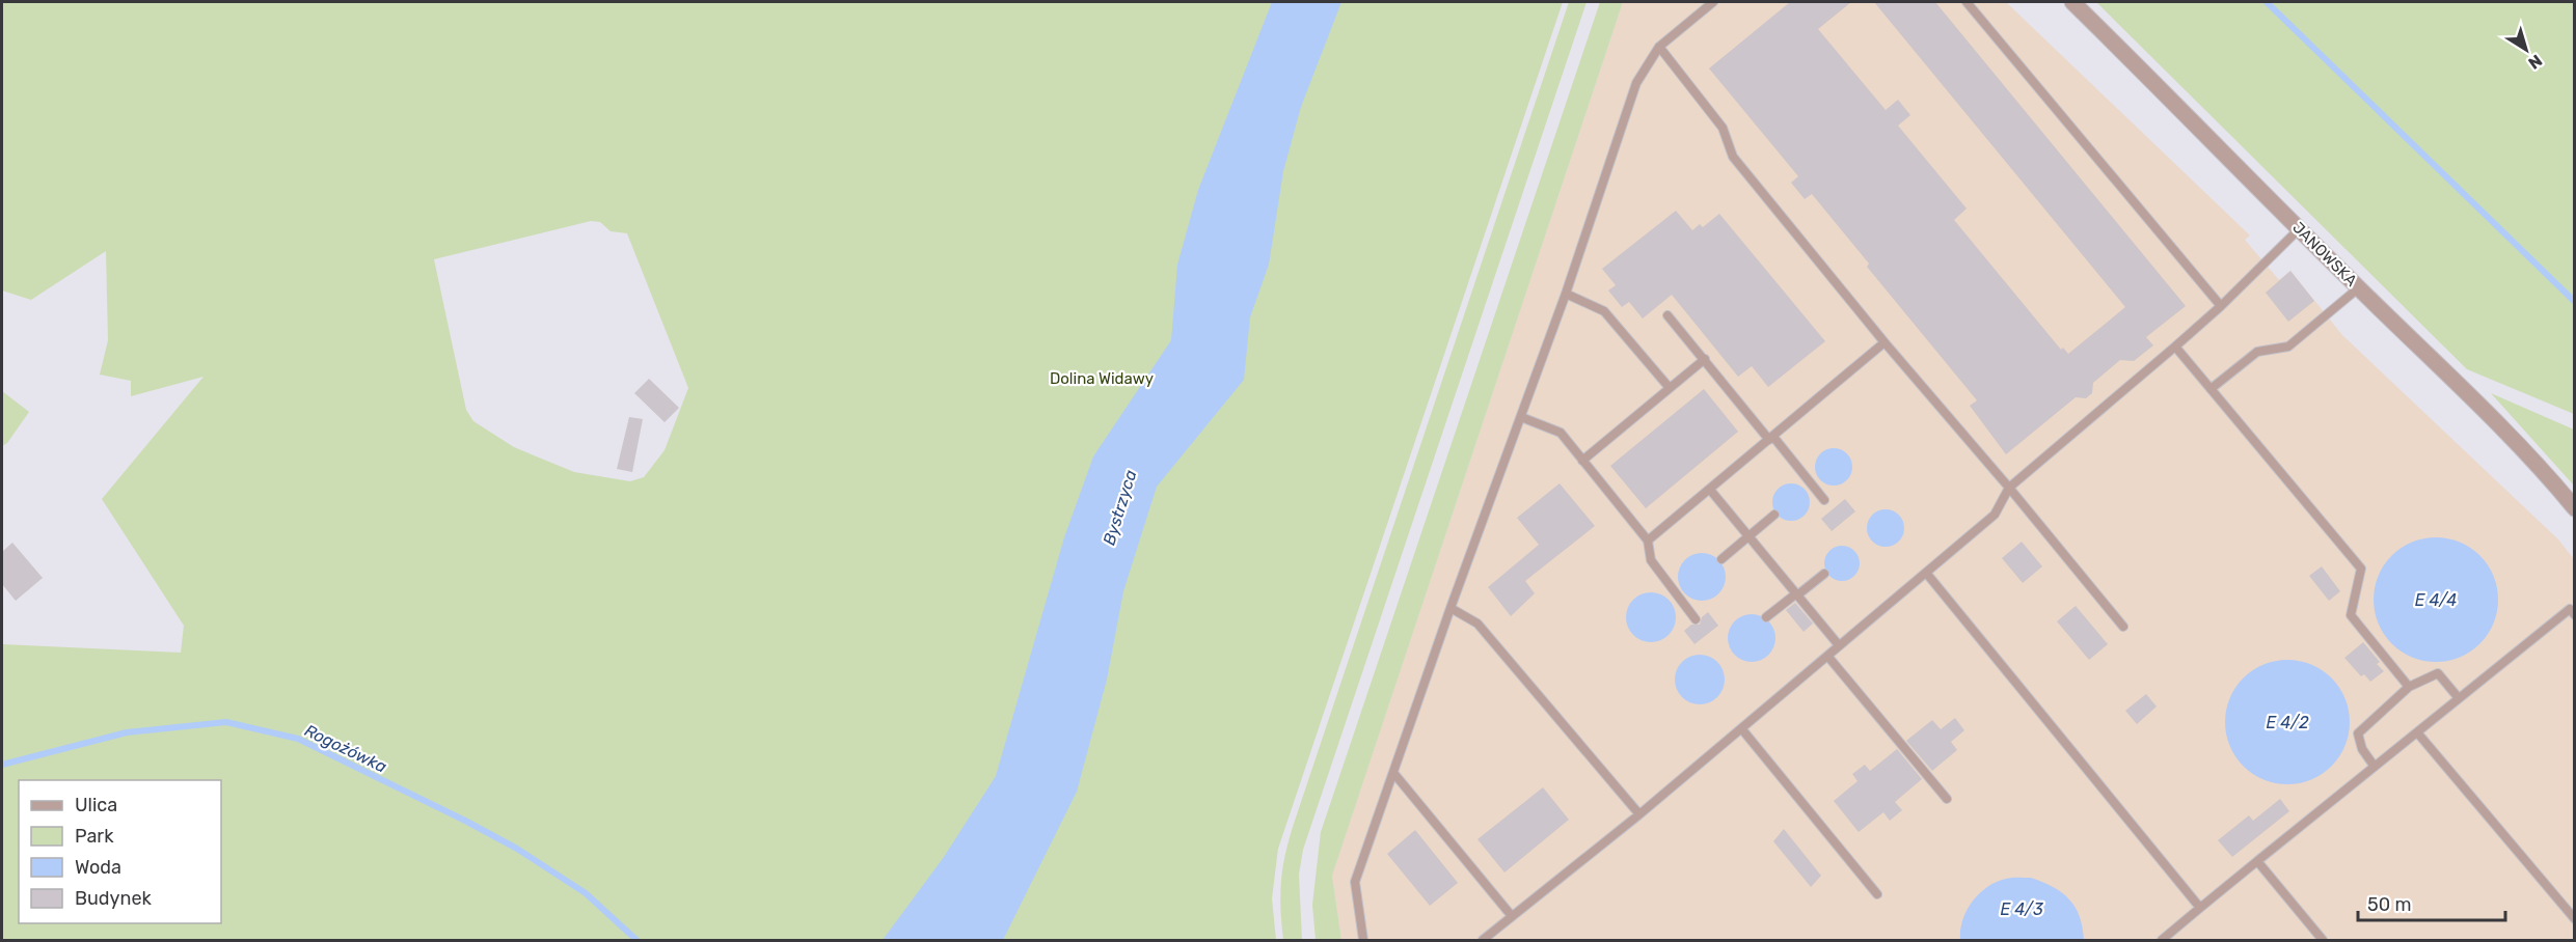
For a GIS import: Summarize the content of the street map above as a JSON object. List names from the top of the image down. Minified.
{"streets":{"street":["JANOWSKA"]},"water":["Bystrzyca","E 4/4","E 4/2","Rogożówka","E 4/3"],"parks":["Dolina Widawy"],"legend":["Ulica","Park","Woda","Budynek"],"scale_bar":"50 m","north":"bottom right"}
